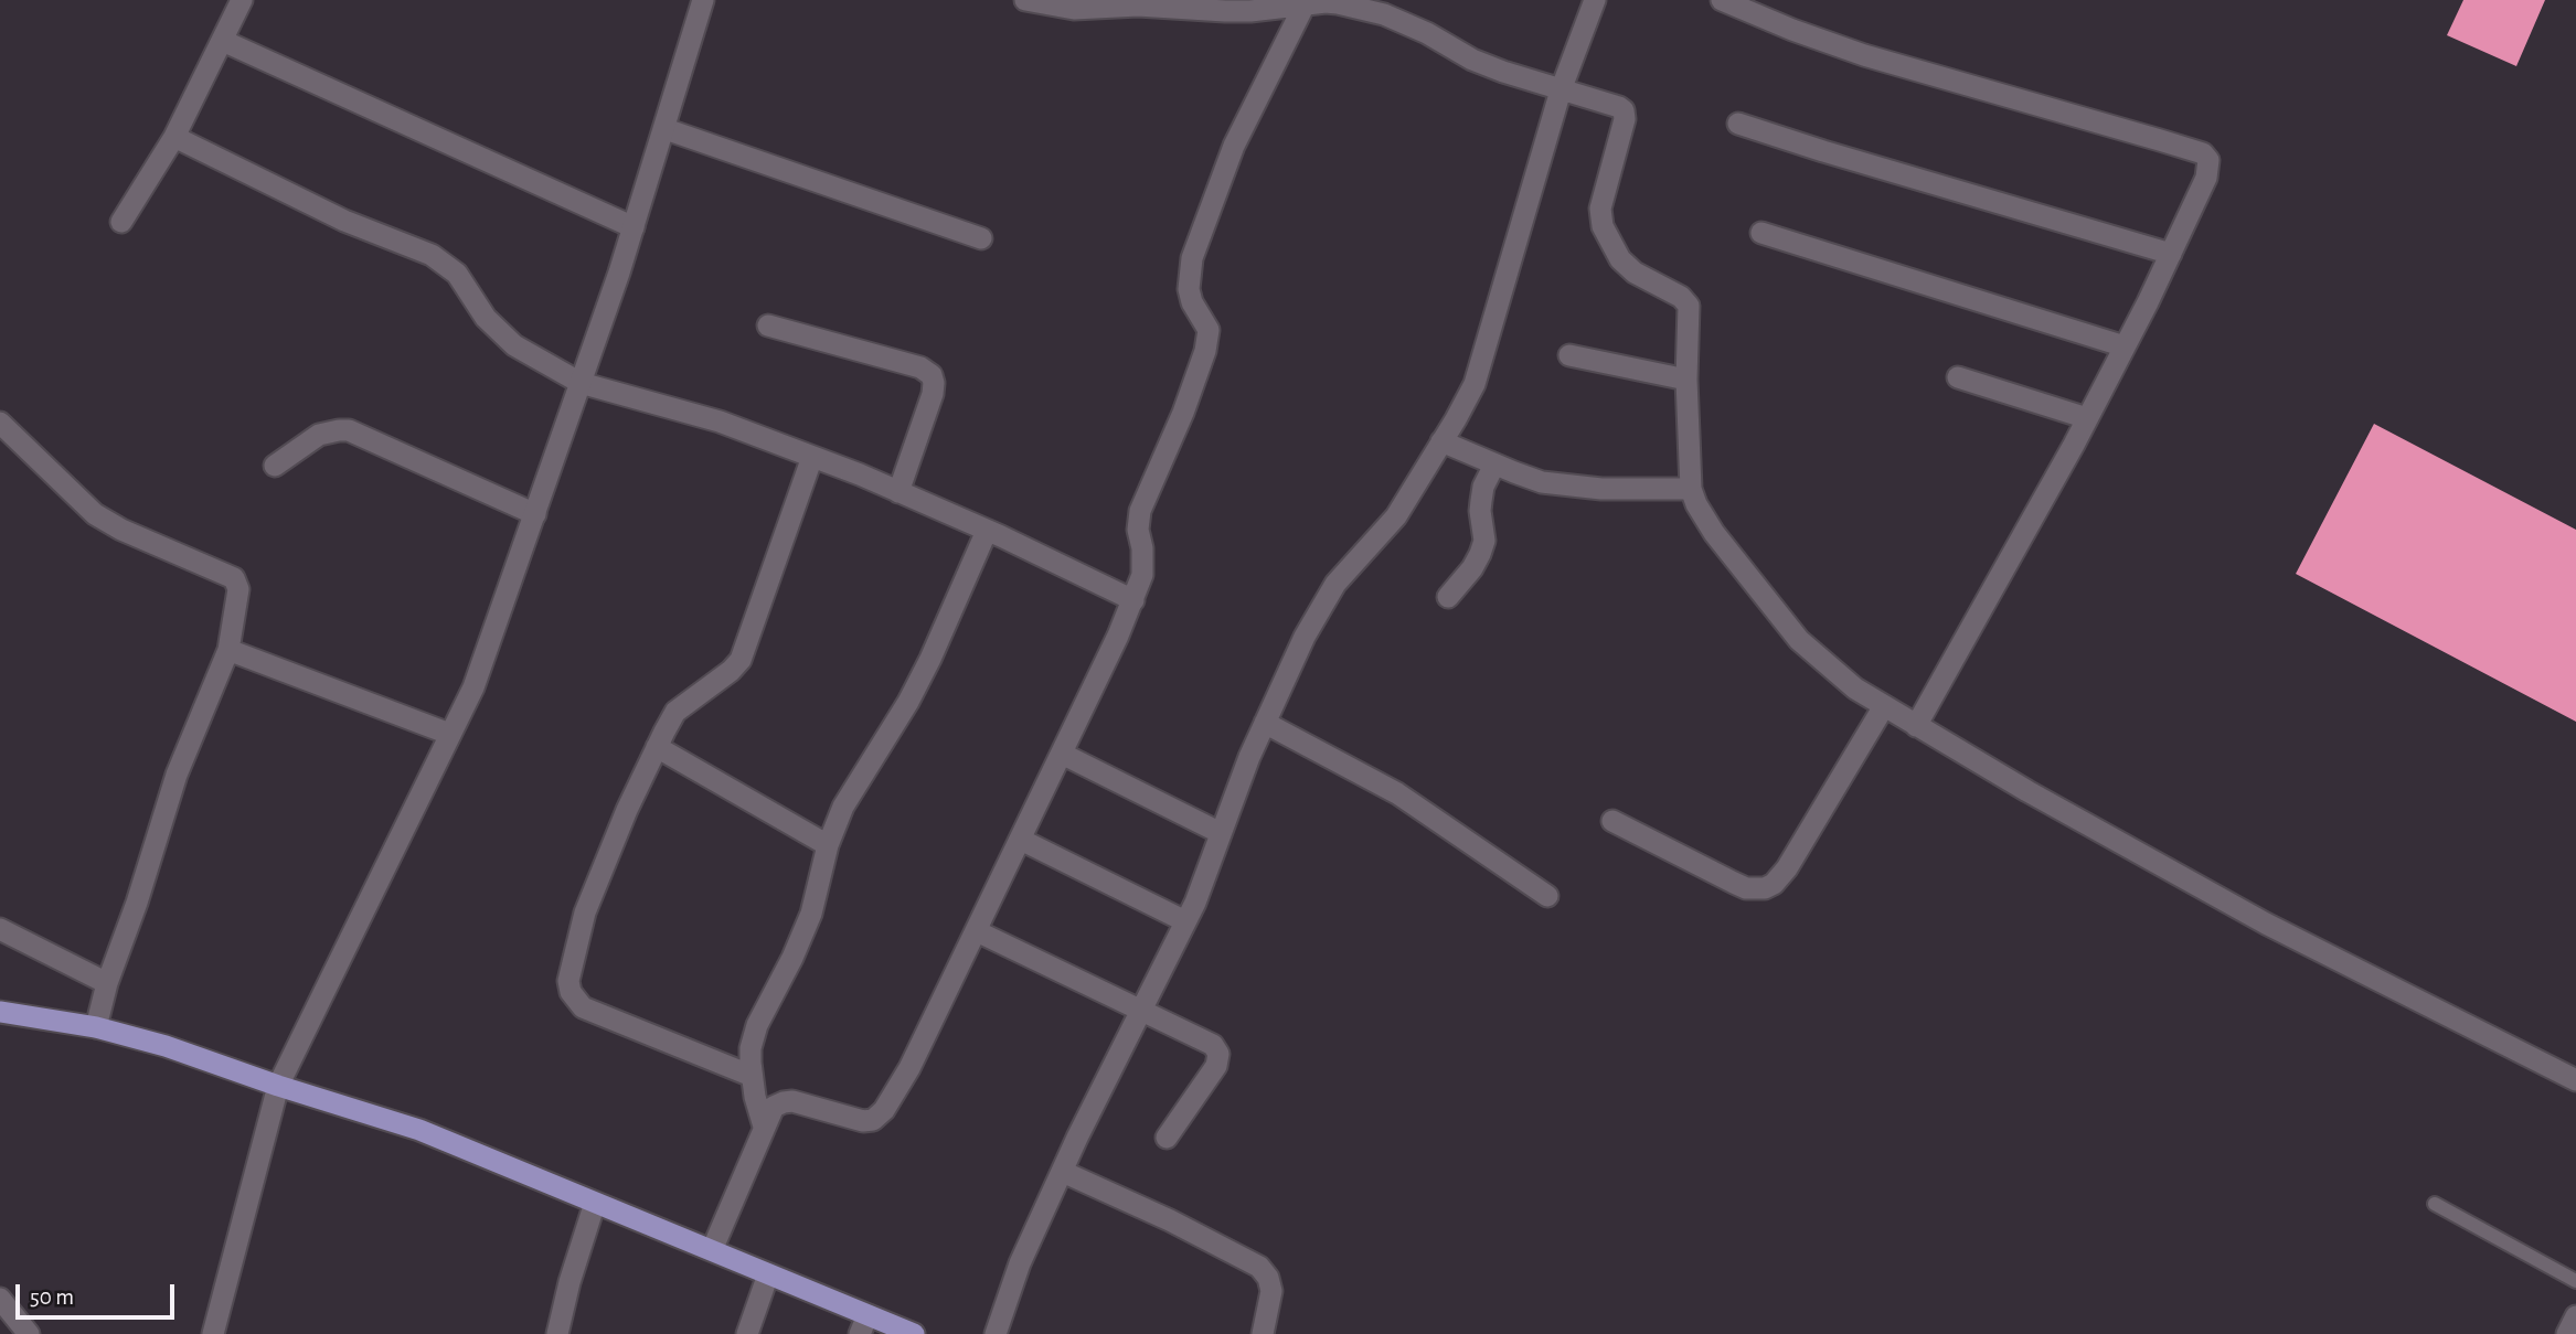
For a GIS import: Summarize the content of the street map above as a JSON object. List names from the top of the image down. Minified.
{"scale_bar":"50 m"}
